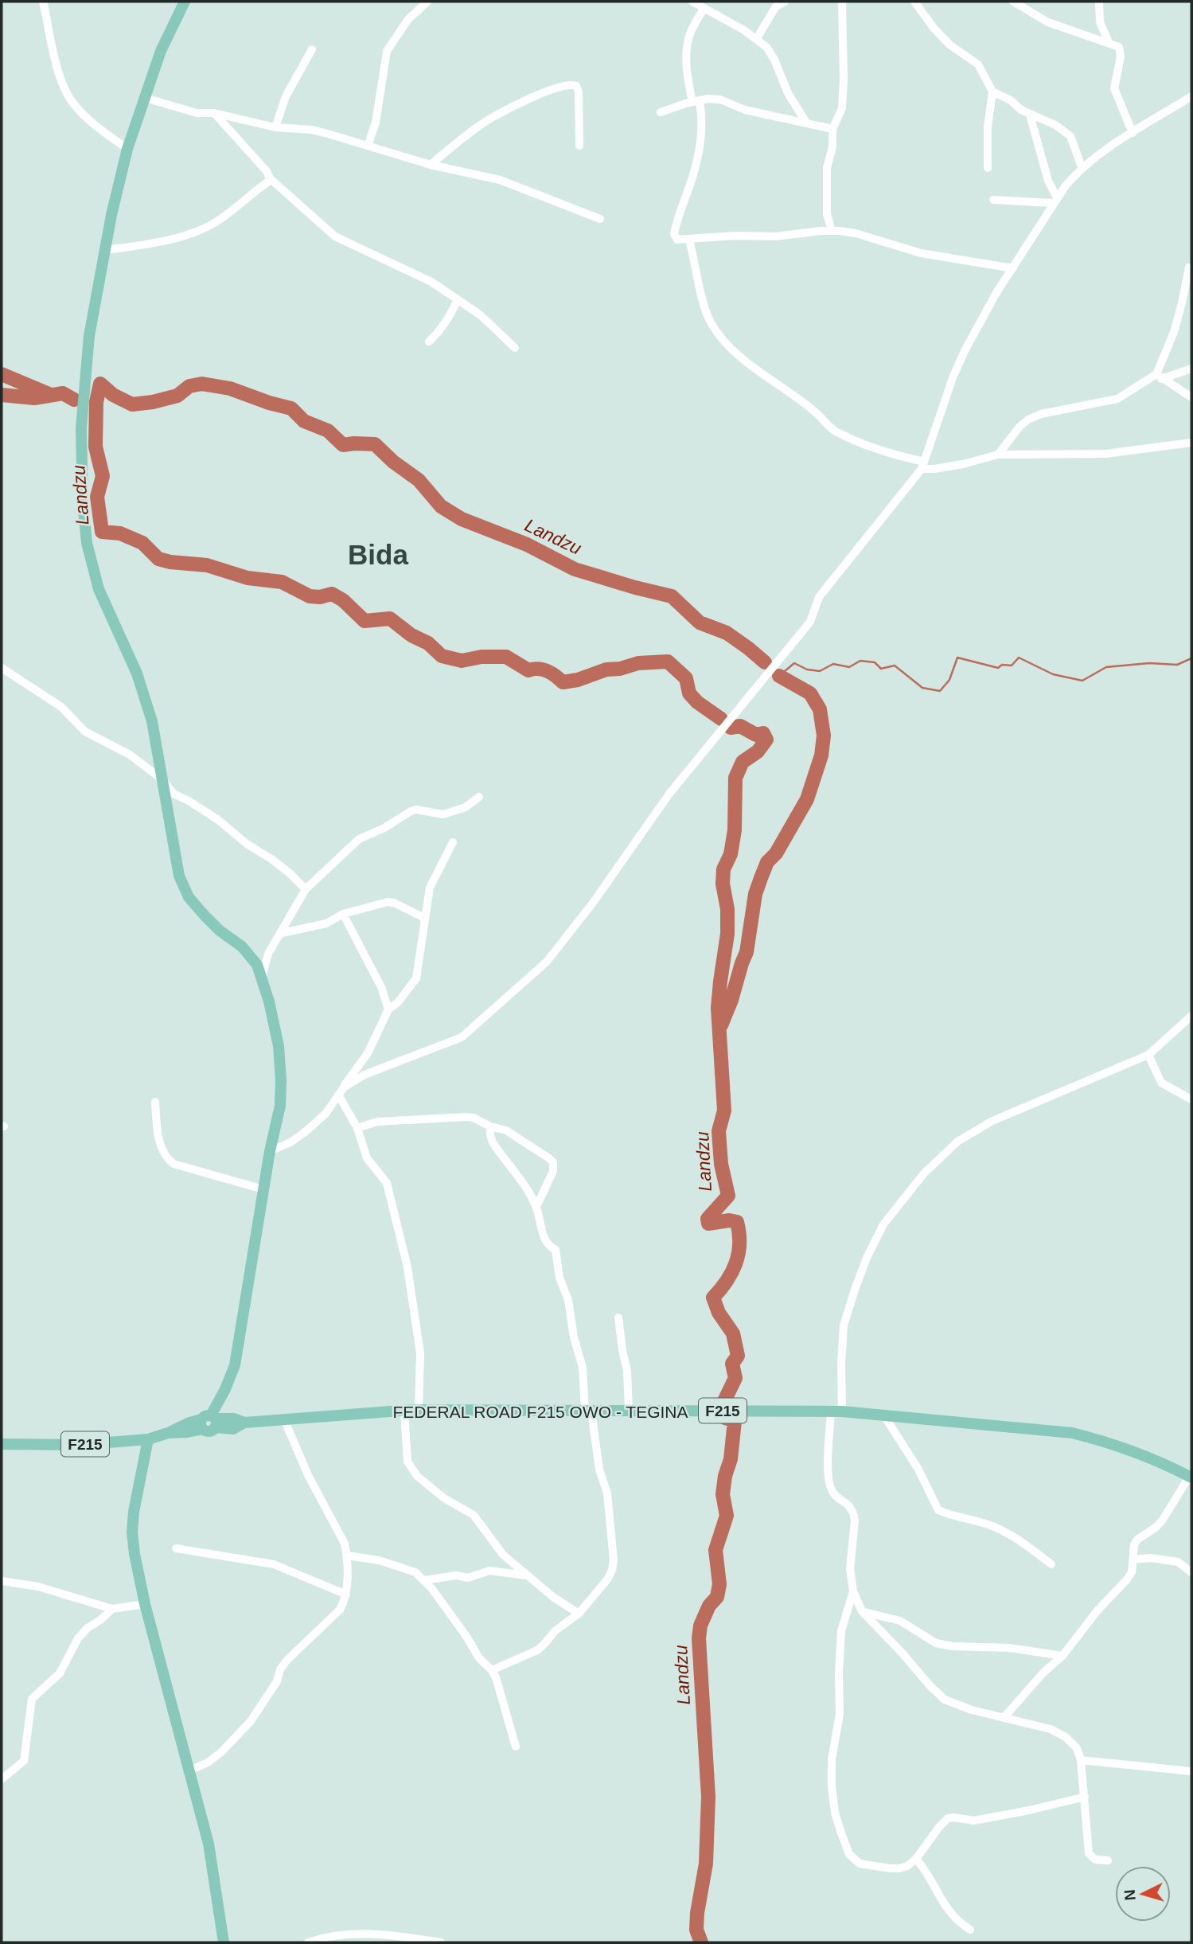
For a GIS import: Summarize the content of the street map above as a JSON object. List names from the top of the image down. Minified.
{"streets":{"main road":["F215","FEDERAL ROAD F215 OWO - TEGINA"]},"crossings":[["F215","FEDERAL ROAD F215 OWO - TEGINA"]],"districts":["Bida"],"water":["Landzu"],"north":"left"}
